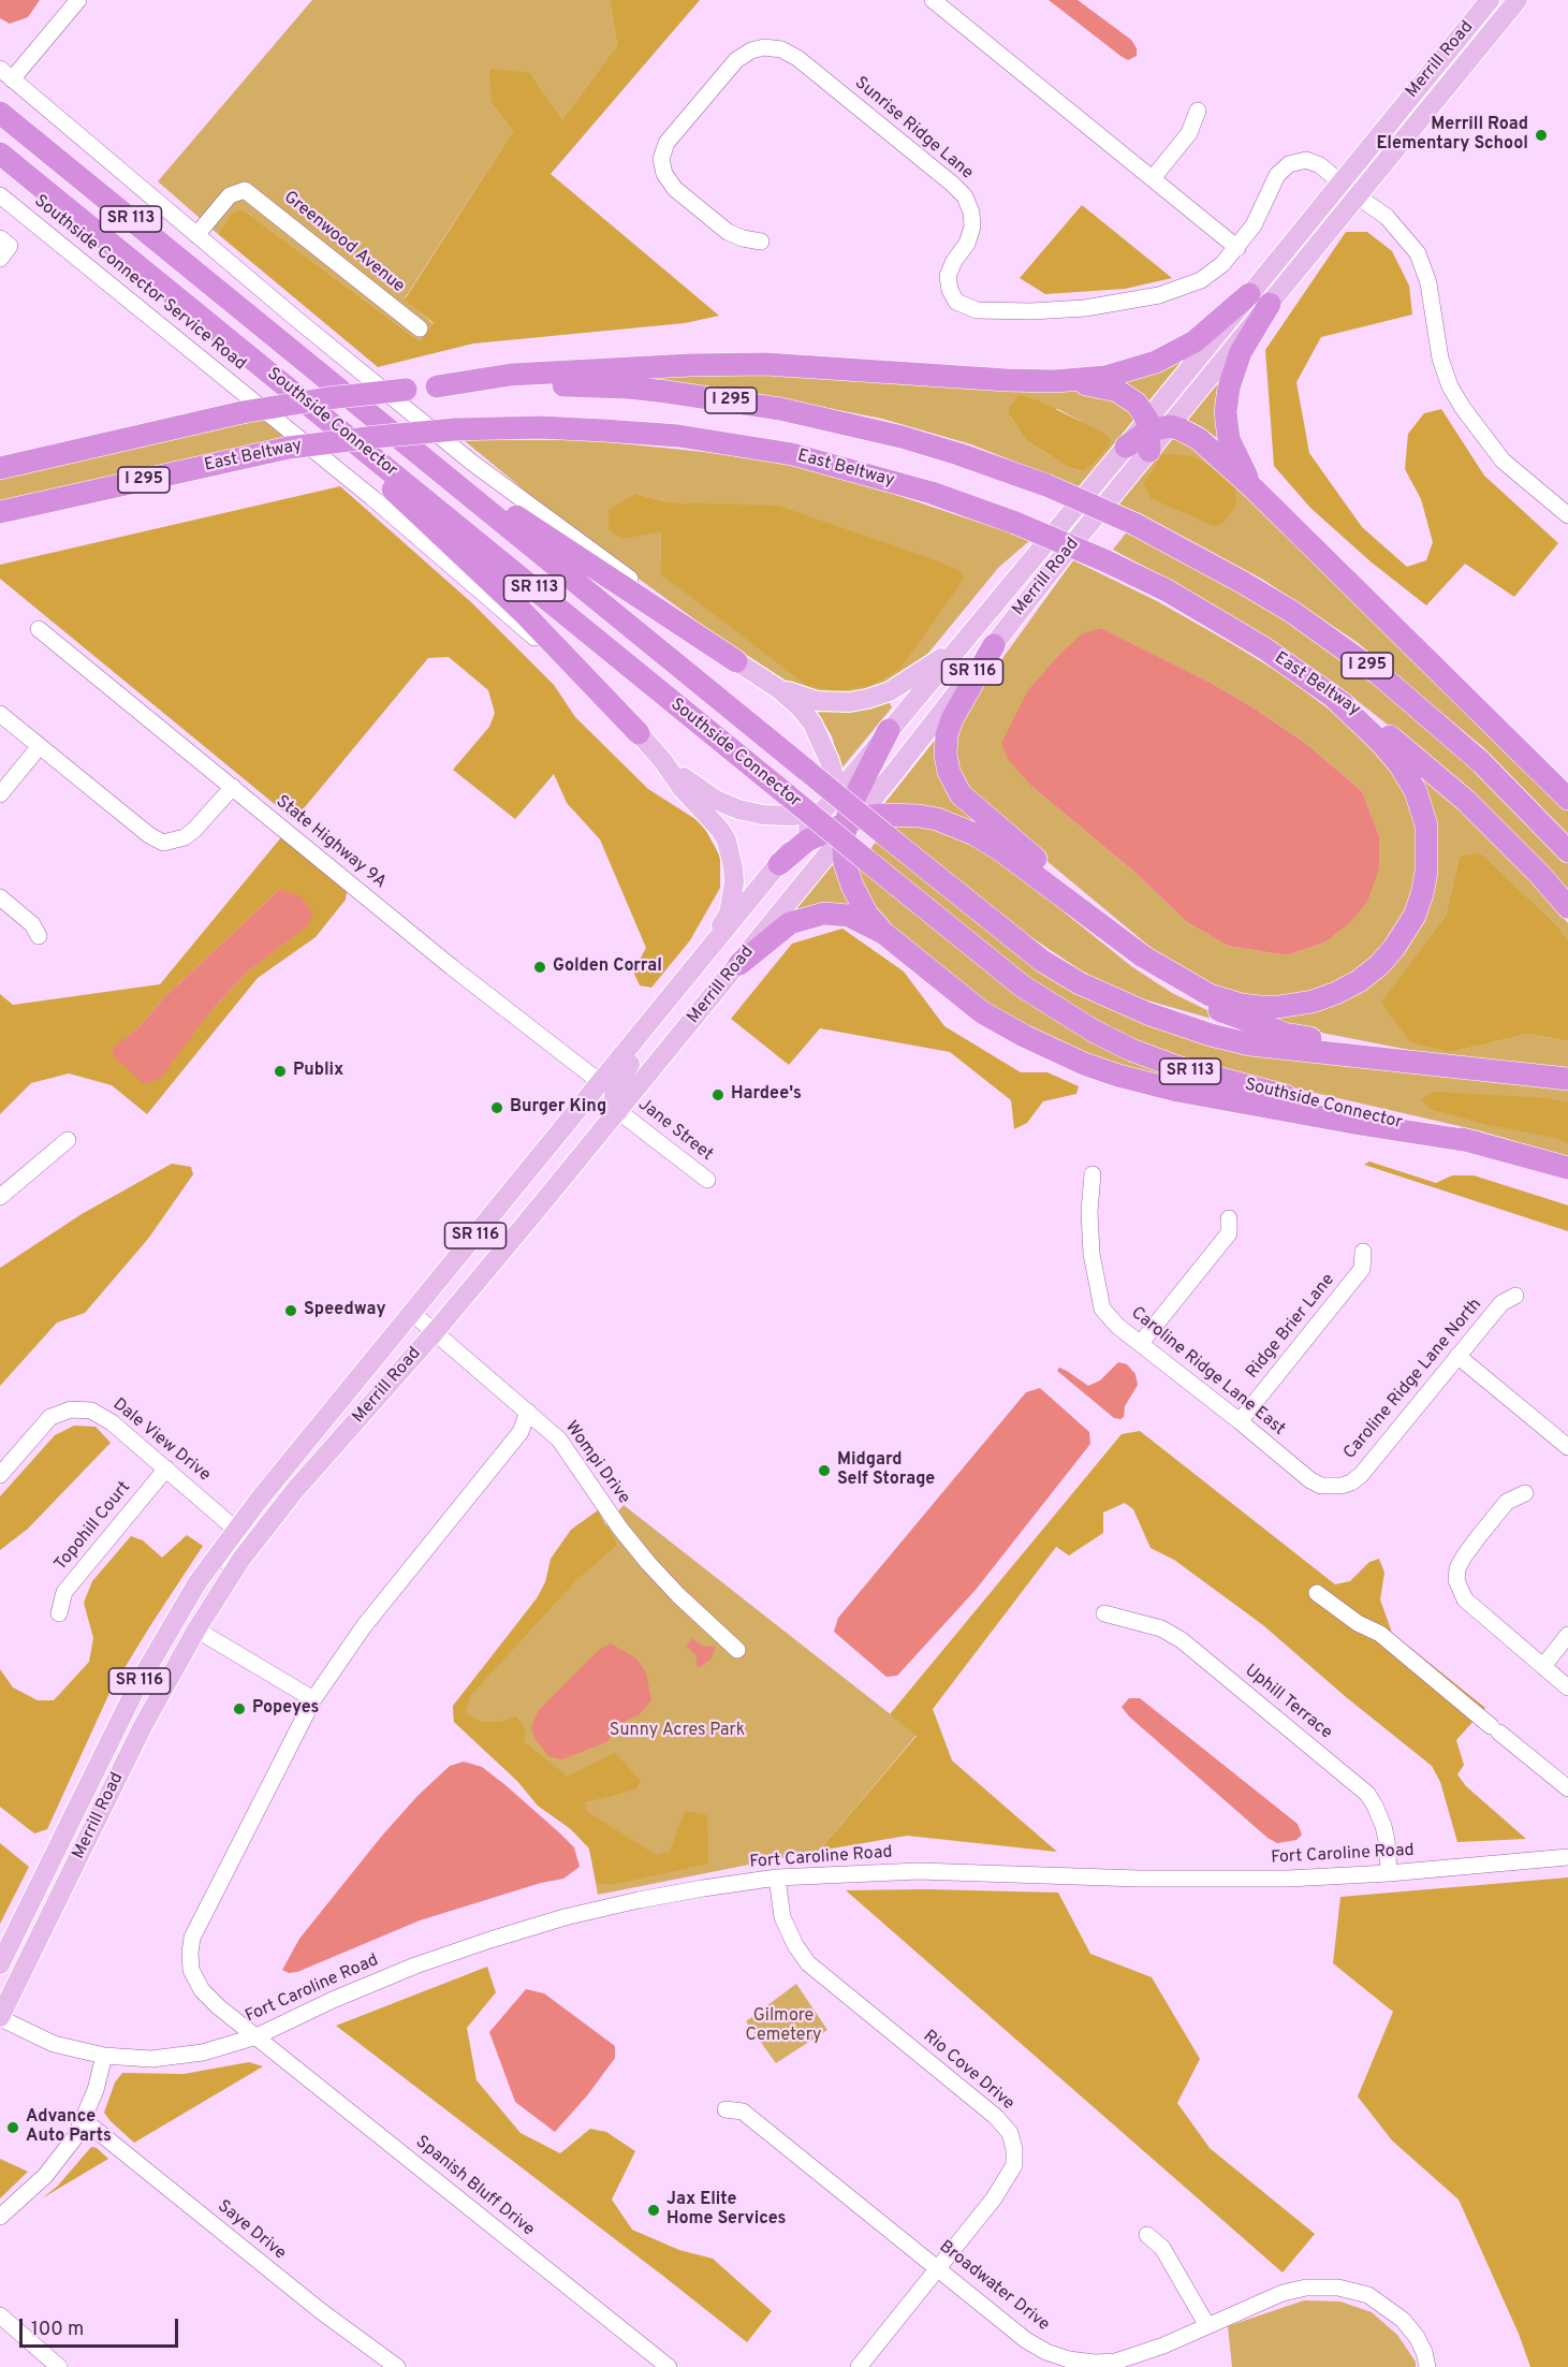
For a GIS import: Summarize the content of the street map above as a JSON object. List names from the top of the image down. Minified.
{"streets":{"highway":["SR 113","I 295","Southside Connector","East Beltway"],"main road":["Merrill Road","SR 116"],"street":["Sunrise Ridge Lane","Greenwood Avenue","Southside Connector Service Road","State Highway 9A","Jane Street","Ridge Brier Lane","Caroline Ridge Lane East","Caroline Ridge Lane North","Dale View Drive","Wompi Drive","Topohill Court","Uphill Terrace","Fort Caroline Road","Rio Cove Drive","Spanish Bluff Drive","Saye Drive","Broadwater Drive"]},"crossings":[["Merrill Road","Sunrise Ridge Lane"],["Merrill Road","State Highway 9A"],["Merrill Road","Jane Street"],["Merrill Road","Dale View Drive"],["Merrill Road","Wompi Drive"],["Merrill Road","Fort Caroline Road"],["Ridge Brier Lane","Caroline Ridge Lane East"],["Caroline Ridge Lane East","Caroline Ridge Lane North"],["Dale View Drive","Topohill Court"],["Wompi Drive","Spanish Bluff Drive"],["Uphill Terrace","Fort Caroline Road"],["Fort Caroline Road","Rio Cove Drive"],["Fort Caroline Road","Spanish Bluff Drive"],["Rio Cove Drive","Broadwater Drive"]],"parks":["Sunny Acres Park","Gilmore Cemetery"],"places":["Merrill Road Elementary School","Golden Corral","Publix","Hardee's","Burger King","Speedway","Midgard Self Storage","Popeyes","Advance Auto Parts","Jax Elite Home Services"],"scale_bar":"100 m"}
